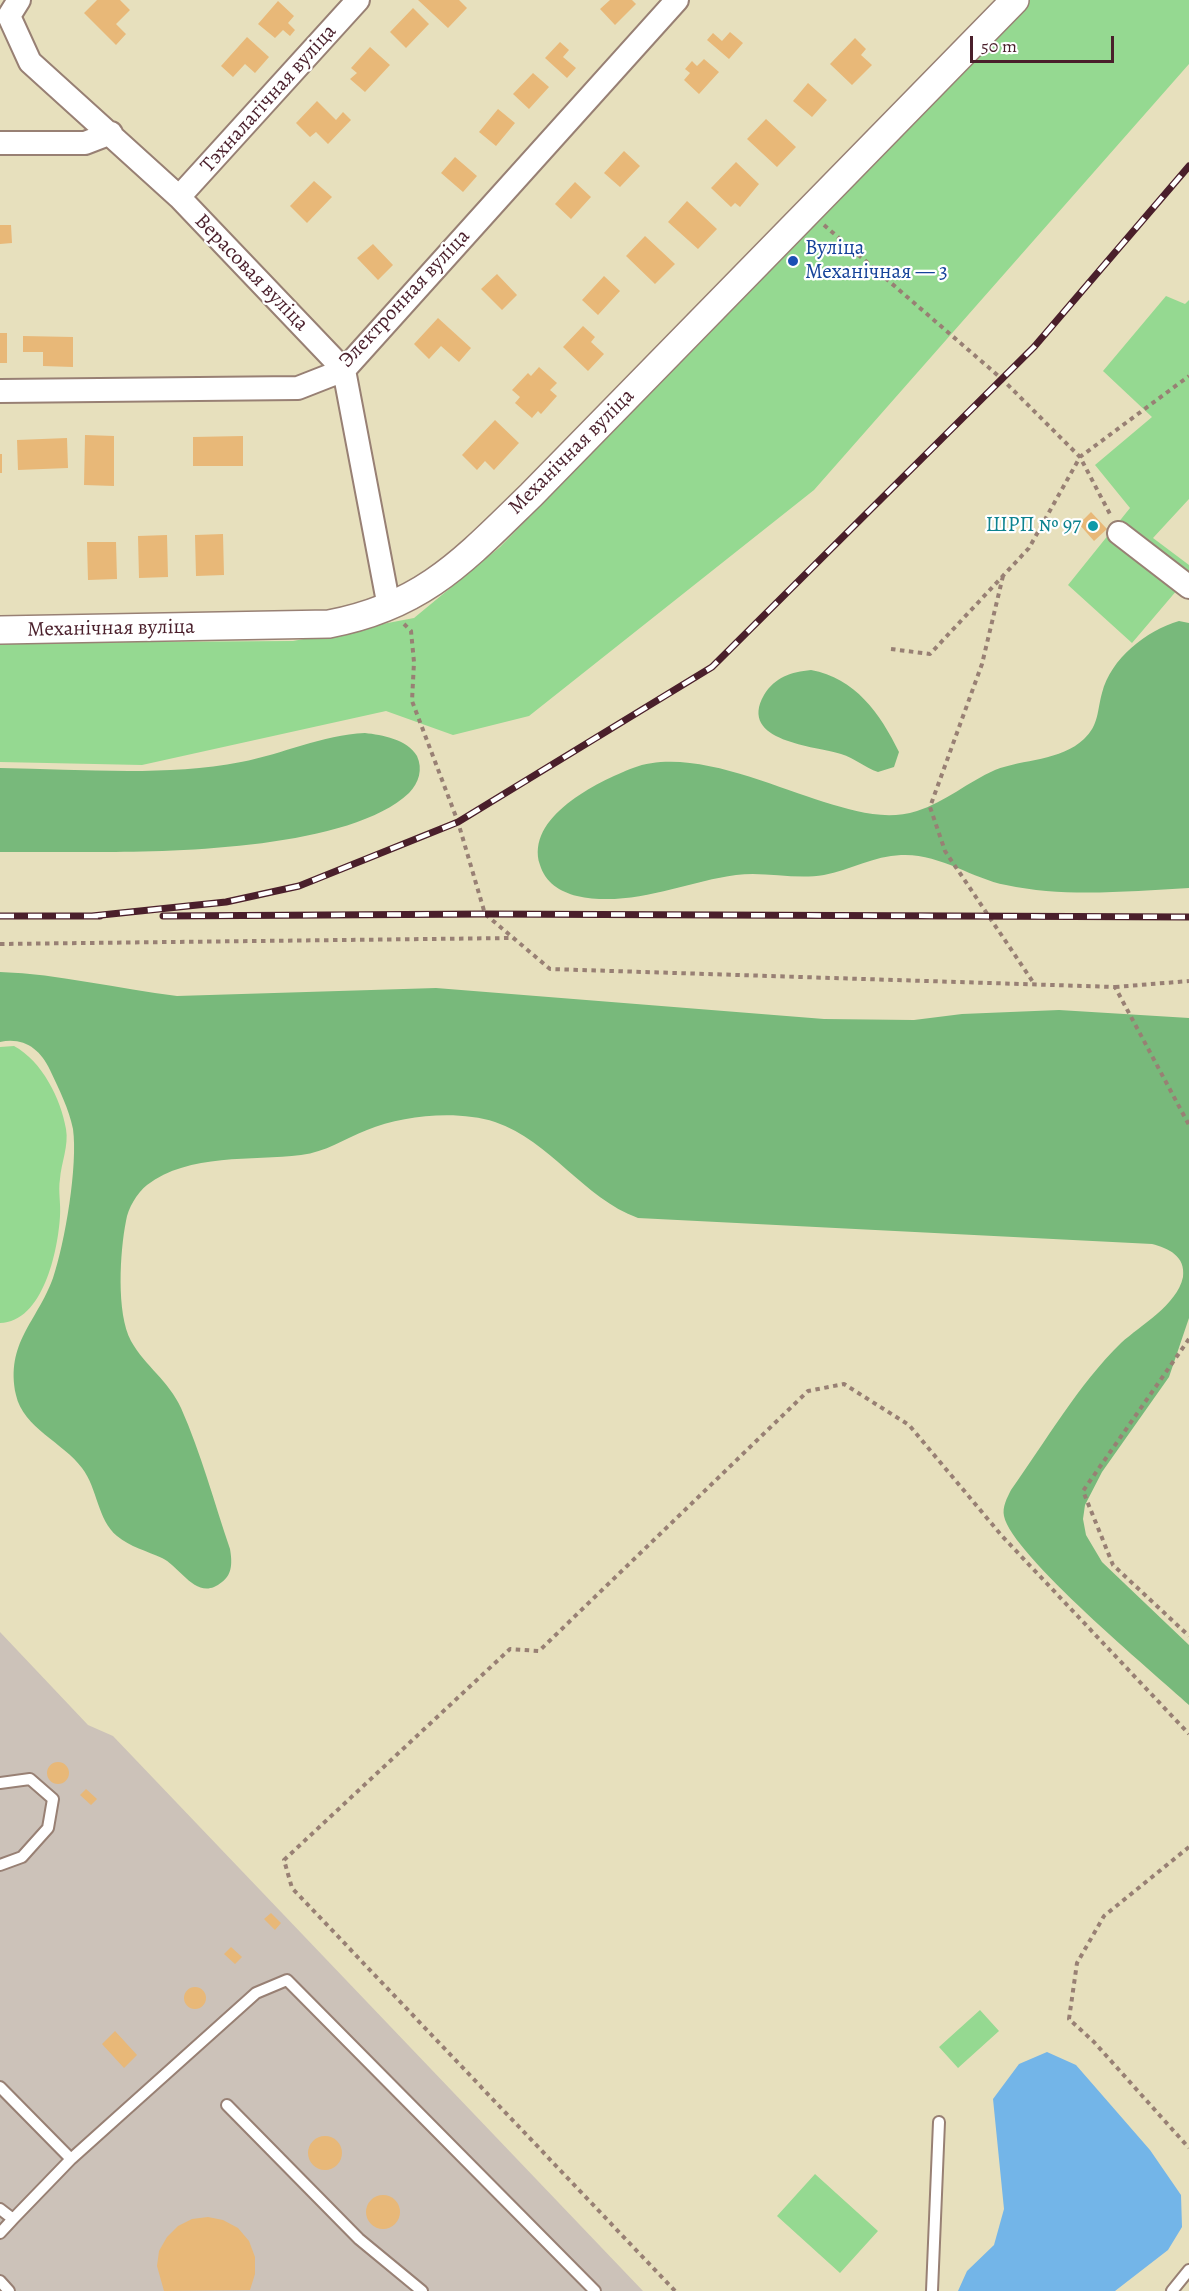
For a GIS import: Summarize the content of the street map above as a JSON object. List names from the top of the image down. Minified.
{"streets":{"street":["Тэхналагічная вуліца","Верасовая вуліца","Электронная вуліца","Механічная вуліца"]},"crossings":[["Тэхналагічная вуліца","Верасовая вуліца"],["Верасовая вуліца","Электронная вуліца"]],"places":["Вуліца Механічная — 3","ШРП № 97"],"scale_bar":"50 m"}
